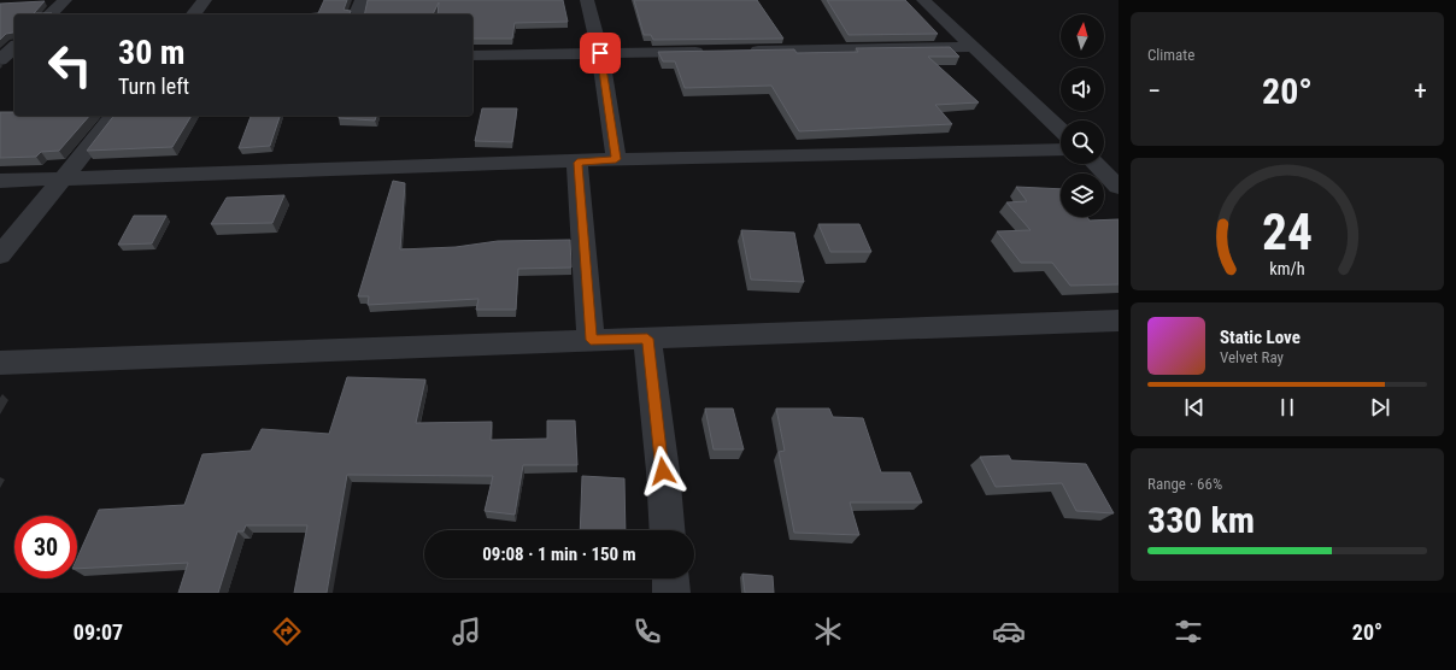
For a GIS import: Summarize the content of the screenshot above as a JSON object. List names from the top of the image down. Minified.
{"north":"top","page":{"tile":["Climate",["Range · 66%","330 km"]],"turn":["30 m","Turn left"],"heat":["−","20°","+"],"song":["Static Love","Velvet Ray"],"limit":"30","trip":"09:08 · 1 min · 150 m","tabs":["09:07","20°"],"gauge":["24","km/h"]}}
